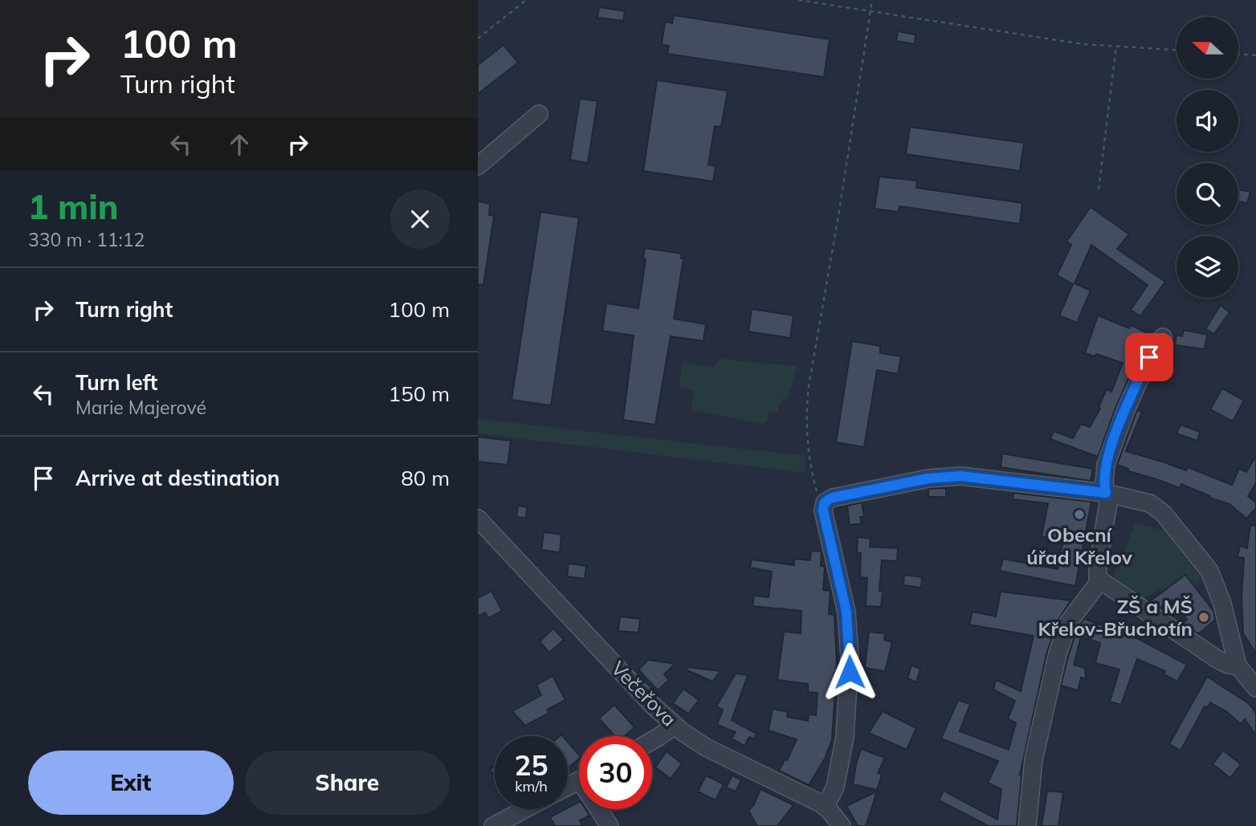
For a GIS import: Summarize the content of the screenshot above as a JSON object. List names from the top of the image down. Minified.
{"streets":{"street":["Večeřova"]},"places":["Obecní úřad Křelov","ZŠ a MŠ Křelov-Břuchotín"],"north":"left","page":{"turn":["100 m","Turn right"],"heading":["1 min","330 m · 11:12"],"list":[{"name":"Turn right","value":"100 m"},{"name":"Turn left","note":"Marie Majerové","value":"150 m"},{"name":"Arrive at destination","value":"80 m"}],"speed":"25 km/h","limit":"30","buttons":["Exit","Share"]}}
